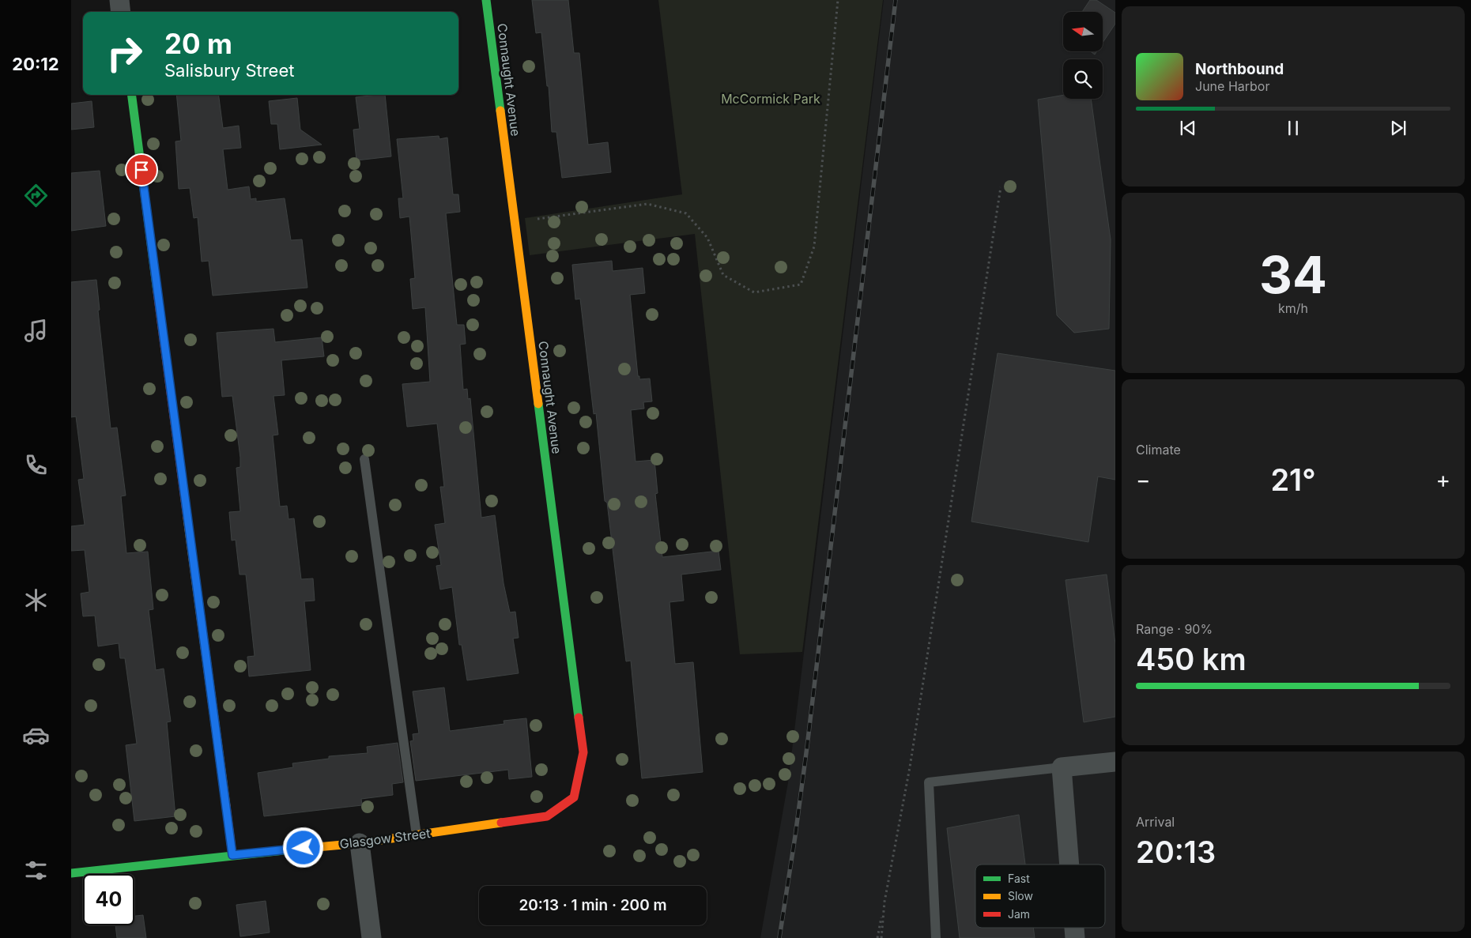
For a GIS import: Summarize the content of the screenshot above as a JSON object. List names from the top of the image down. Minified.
{"streets":{"street":["Connaught Avenue","Glasgow Street"]},"crossings":[["Connaught Avenue","Glasgow Street"]],"parks":["McCormick Park"],"legend":["Fast","Slow","Jam"],"north":"left","page":{"tabs":"20:12","turn":["20 m","Salisbury Street"],"song":["Northbound","June Harbor"],"tile":[["34","km/h"],"Climate",["Range · 90%","450 km"],["Arrival","20:13"]],"heat":["−","21°","+"],"limit":"40","trip":"20:13 · 1 min · 200 m"}}
